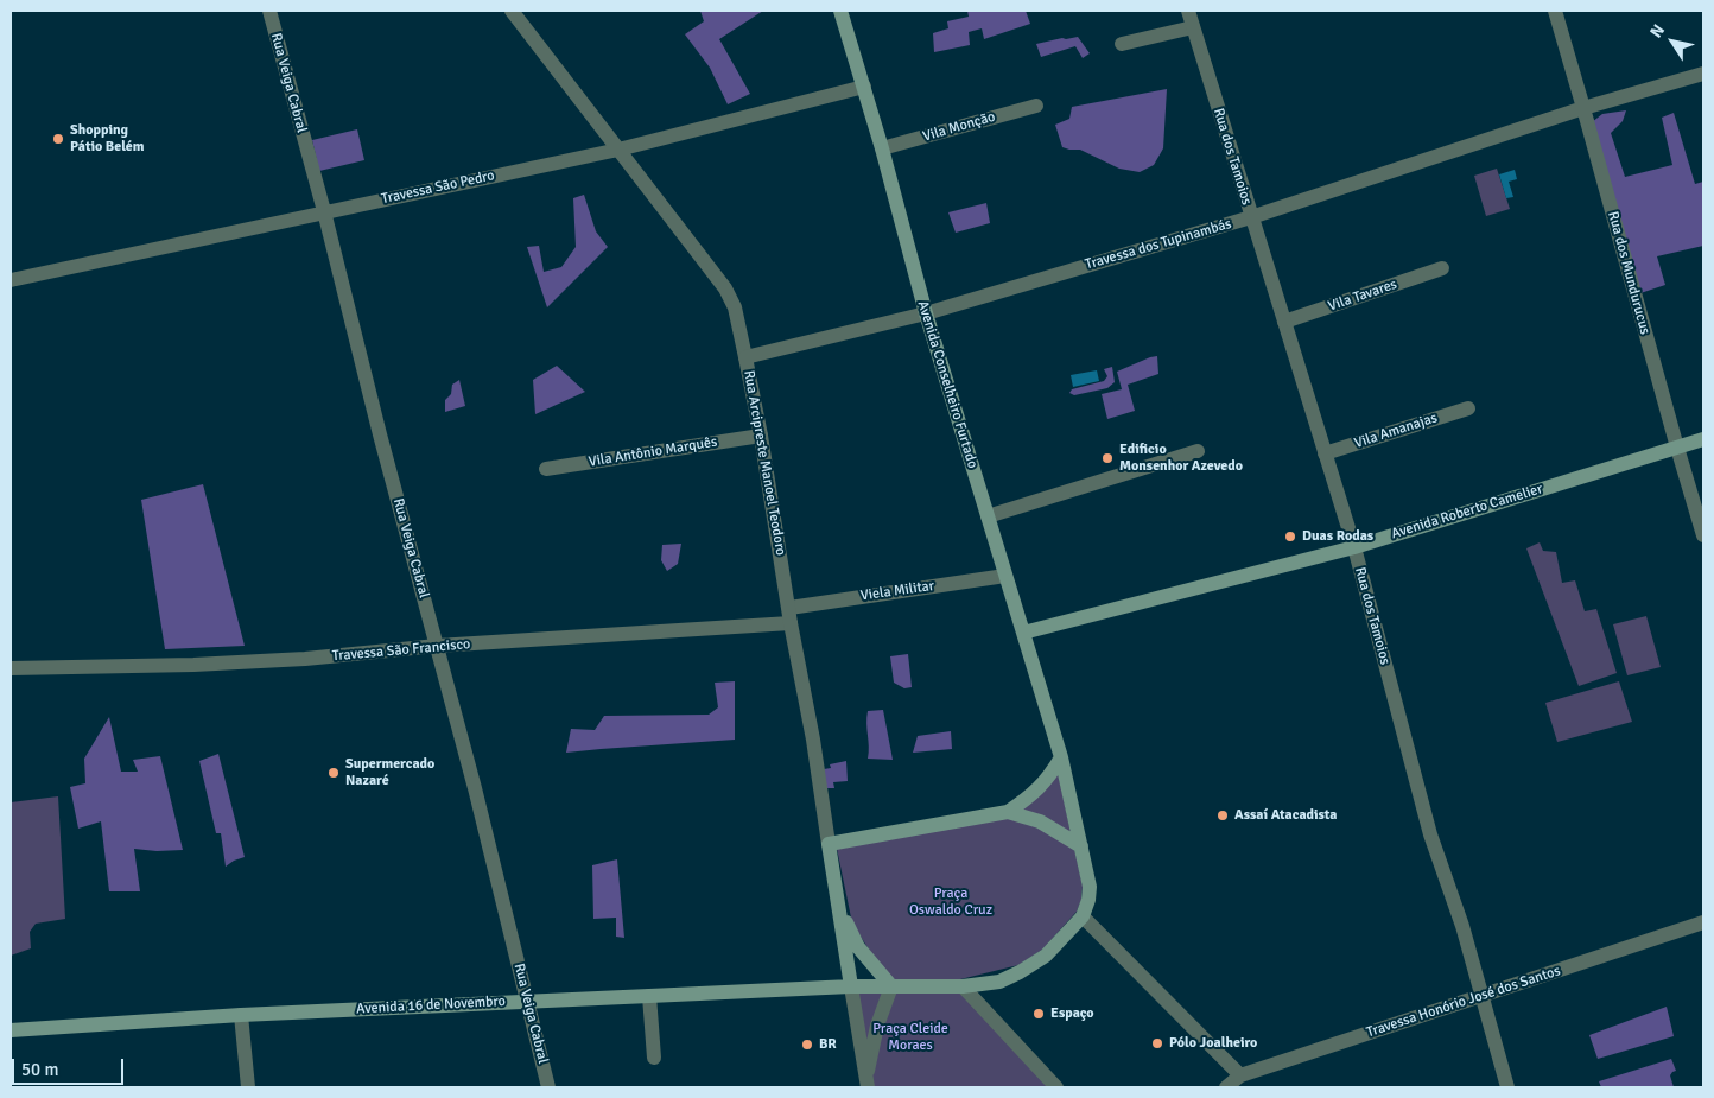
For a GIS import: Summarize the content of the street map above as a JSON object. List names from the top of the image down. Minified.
{"streets":{"main road":["Avenida Conselheiro Furtado","Rua Arcipreste Manoel Teodoro","Avenida Roberto Camelier","Avenida 16 de Novembro"],"street":["Rua Veiga Cabral","Vila Monção","Rua dos Tamoios","Travessa São Pedro","Travessa dos Tupinambás","Rua dos Mundurucus","Vila Tavares","Vila Amanajas","Vila Antônio Marquês","Viela Militar","Travessa São Francisco","Travessa Honório José dos Santos"]},"crossings":[["Rua Veiga Cabral","Travessa São Pedro"],["Rua Veiga Cabral","Travessa São Francisco"],["Rua Veiga Cabral","Avenida 16 de Novembro"],["Vila Monção","Avenida Conselheiro Furtado"],["Rua dos Tamoios","Travessa dos Tupinambás"],["Rua dos Tamoios","Vila Tavares"],["Rua dos Tamoios","Vila Amanajas"],["Rua dos Tamoios","Avenida Roberto Camelier"],["Rua dos Tamoios","Travessa Honório José dos Santos"],["Travessa São Pedro","Avenida Conselheiro Furtado"],["Travessa São Pedro","Rua Arcipreste Manoel Teodoro"],["Travessa dos Tupinambás","Rua dos Mundurucus"],["Travessa dos Tupinambás","Avenida Conselheiro Furtado"],["Travessa dos Tupinambás","Rua Arcipreste Manoel Teodoro"],["Rua dos Mundurucus","Avenida Roberto Camelier"],["Avenida Conselheiro Furtado","Avenida Roberto Camelier"],["Avenida Conselheiro Furtado","Viela Militar"],["Avenida Conselheiro Furtado","Avenida 16 de Novembro"],["Vila Antônio Marquês","Rua Arcipreste Manoel Teodoro"],["Rua Arcipreste Manoel Teodoro","Viela Militar"],["Rua Arcipreste Manoel Teodoro","Travessa São Francisco"],["Rua Arcipreste Manoel Teodoro","Avenida 16 de Novembro"],["Viela Militar","Travessa São Francisco"]],"parks":["Praça Oswaldo Cruz","Praça Cleide Moraes"],"places":["Shopping Pátio Belém","Edificio Monsenhor Azevedo","Duas Rodas","Supermercado Nazaré","Assaí Atacadista","Espaço","Pólo Joalheiro","BR"],"scale_bar":"50 m","north":"top left"}
